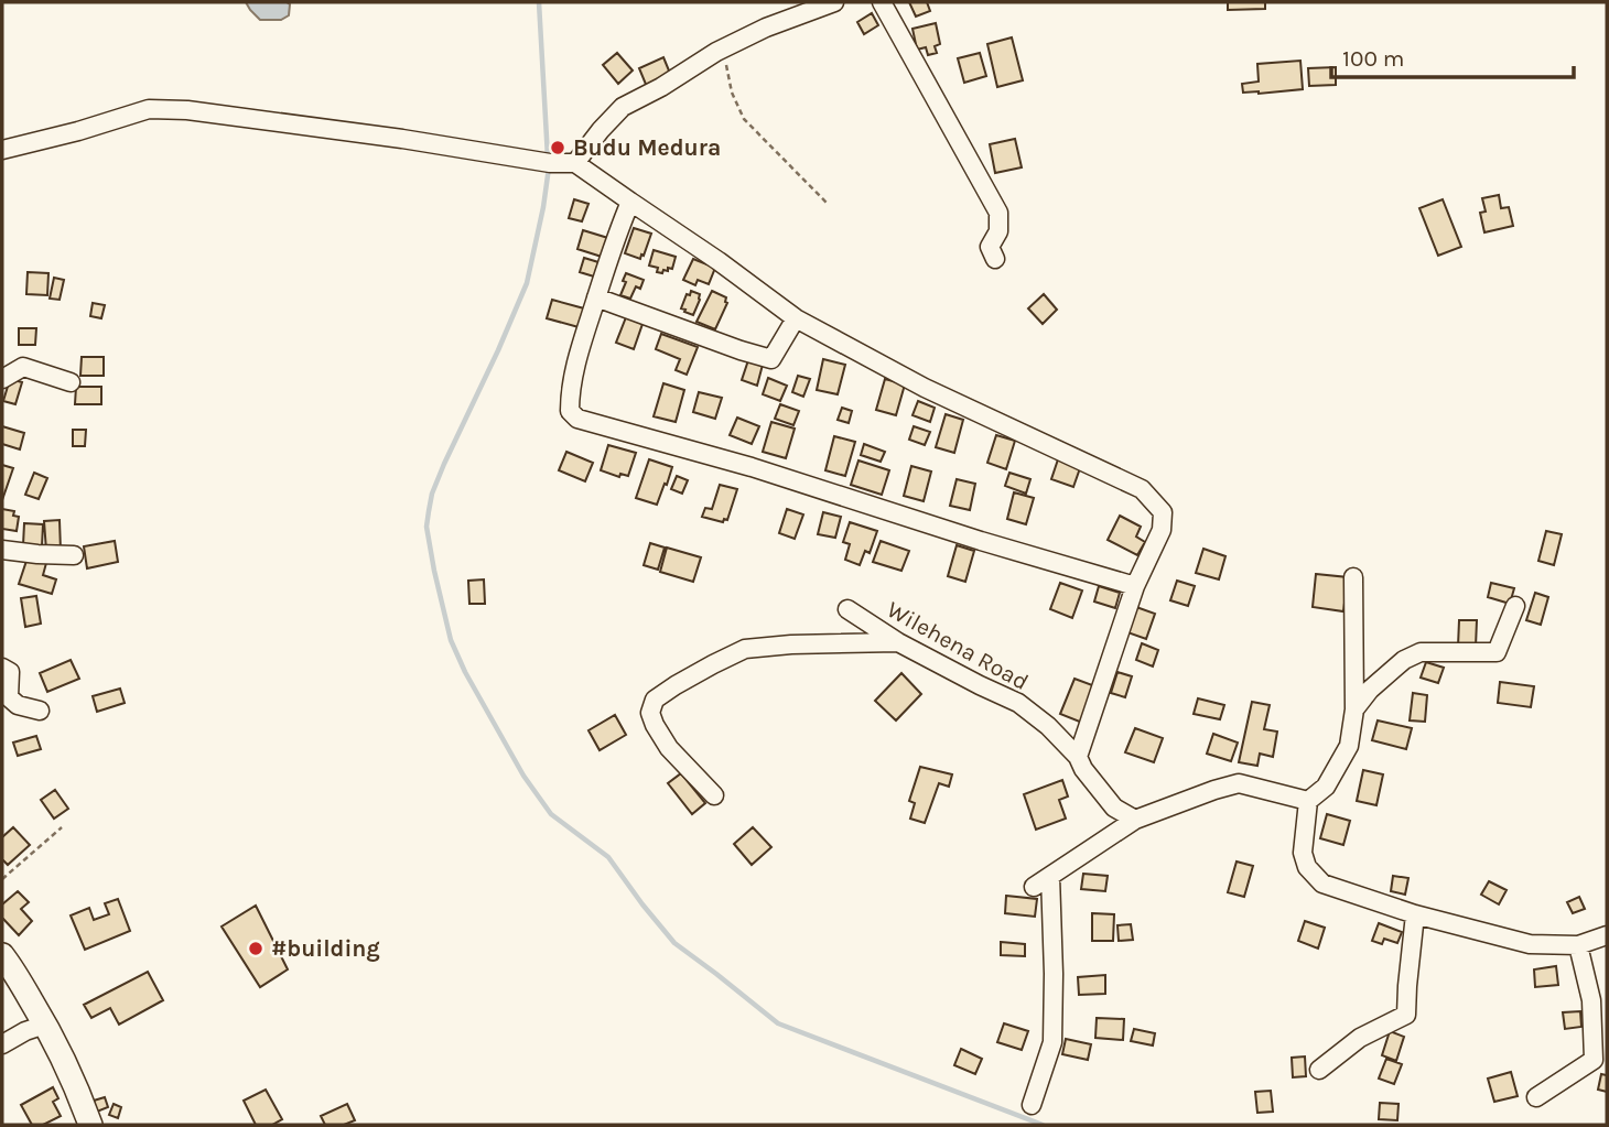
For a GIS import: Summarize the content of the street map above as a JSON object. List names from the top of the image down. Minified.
{"streets":{"street":["Wilehena Road"]},"places":["Budu Medura","#building"],"scale_bar":"100 m"}
